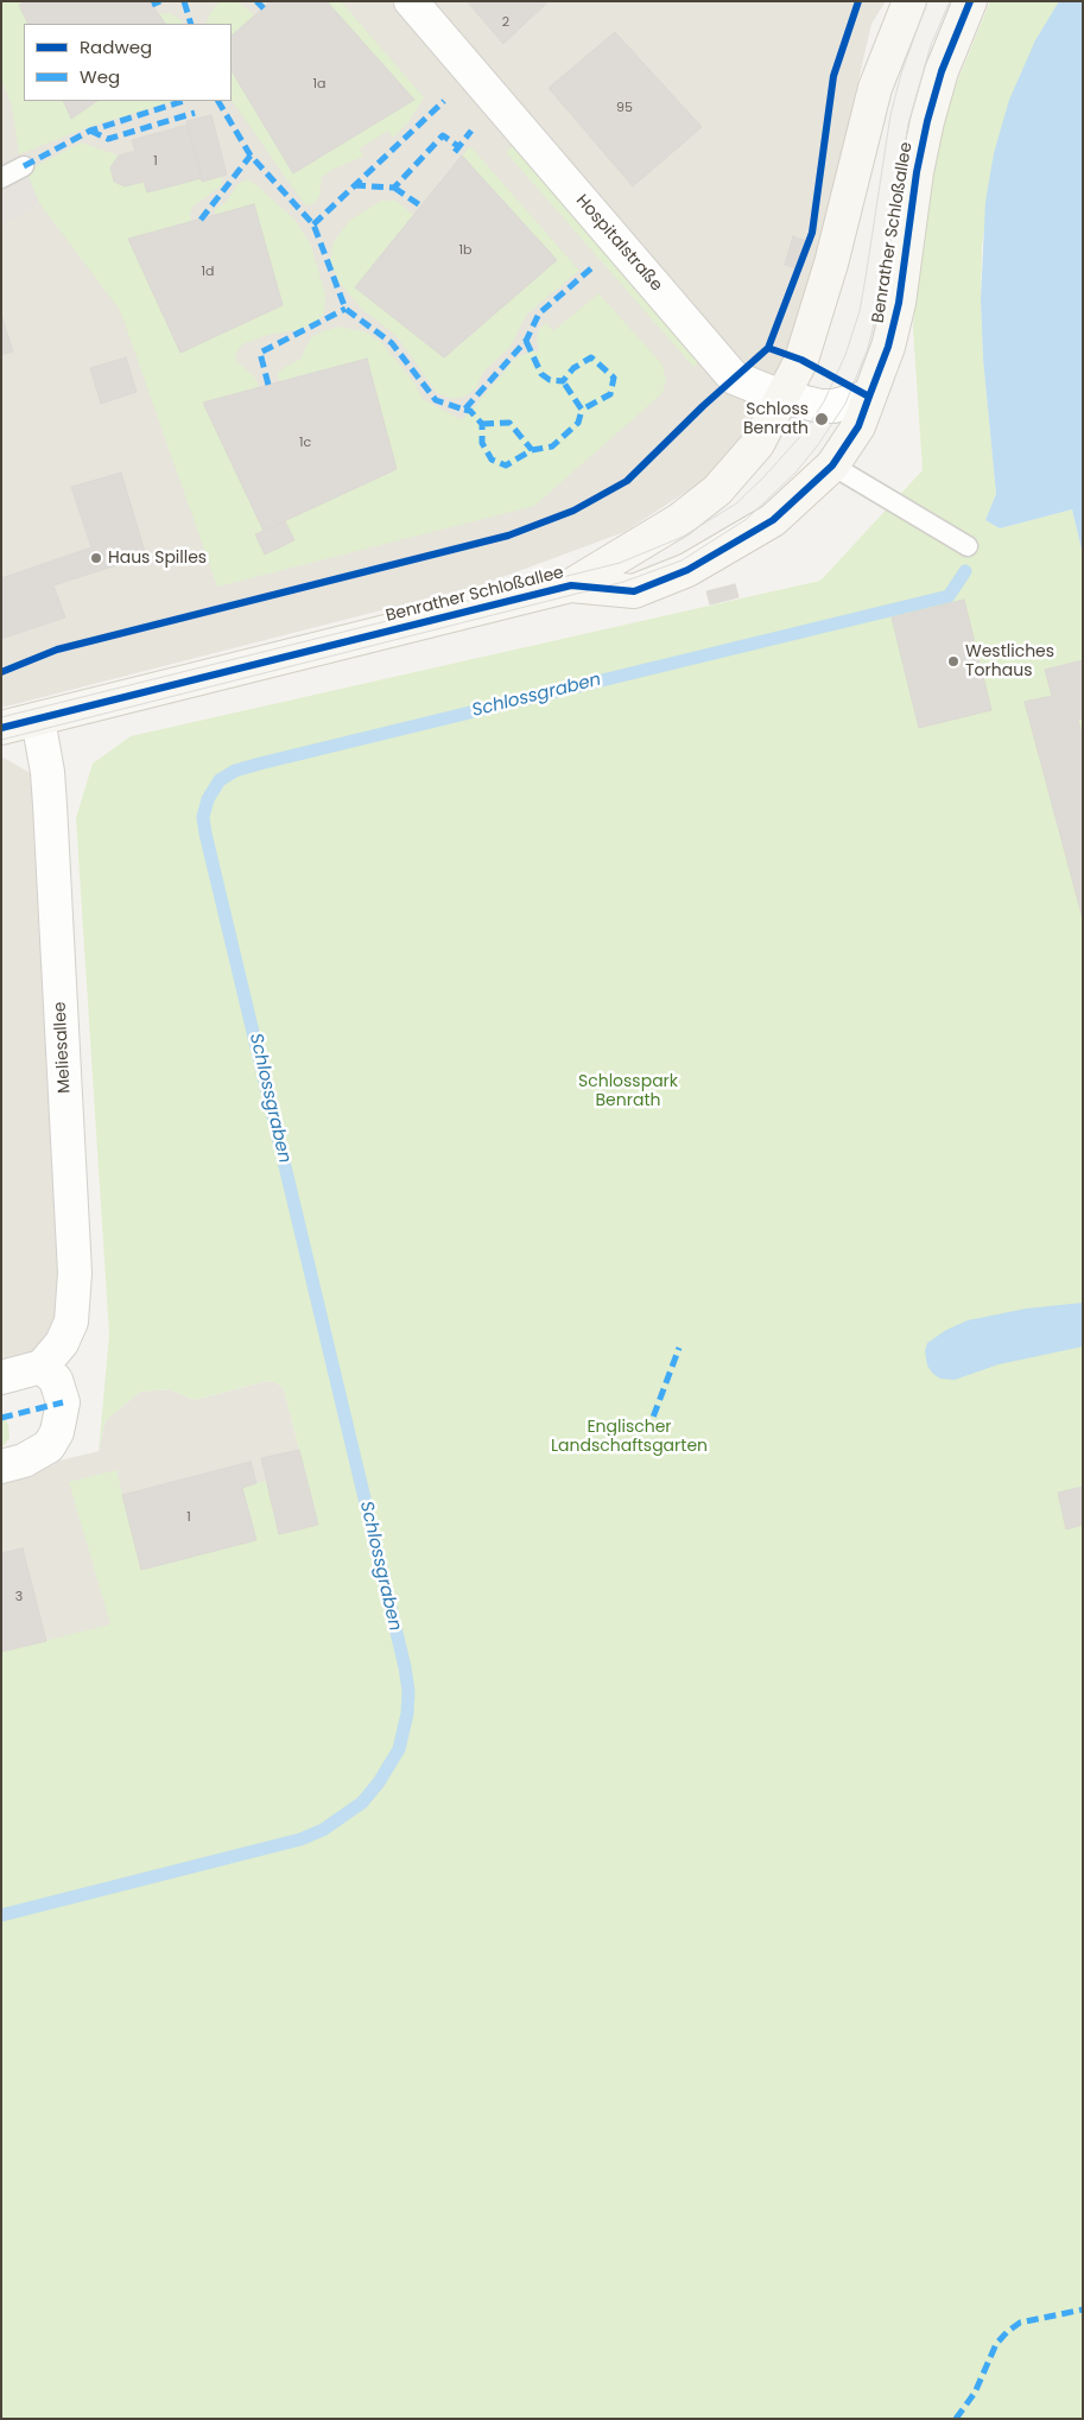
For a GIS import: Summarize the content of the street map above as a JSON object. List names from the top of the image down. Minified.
{"streets":{"main road":["Benrather Schloßallee"],"street":["Hospitalstraße","Meliesallee"]},"crossings":[["Benrather Schloßallee","Hospitalstraße"],["Benrather Schloßallee","Meliesallee"]],"water":["Schlossgraben"],"parks":["Schlosspark Benrath","Englischer Landschaftsgarten"],"places":["Schloss Benrath","Haus Spilles","Westliches Torhaus"],"house_numbers":["2","1a","95","1","1b","1d","1c","1","3"],"legend":["Radweg","Weg"]}
